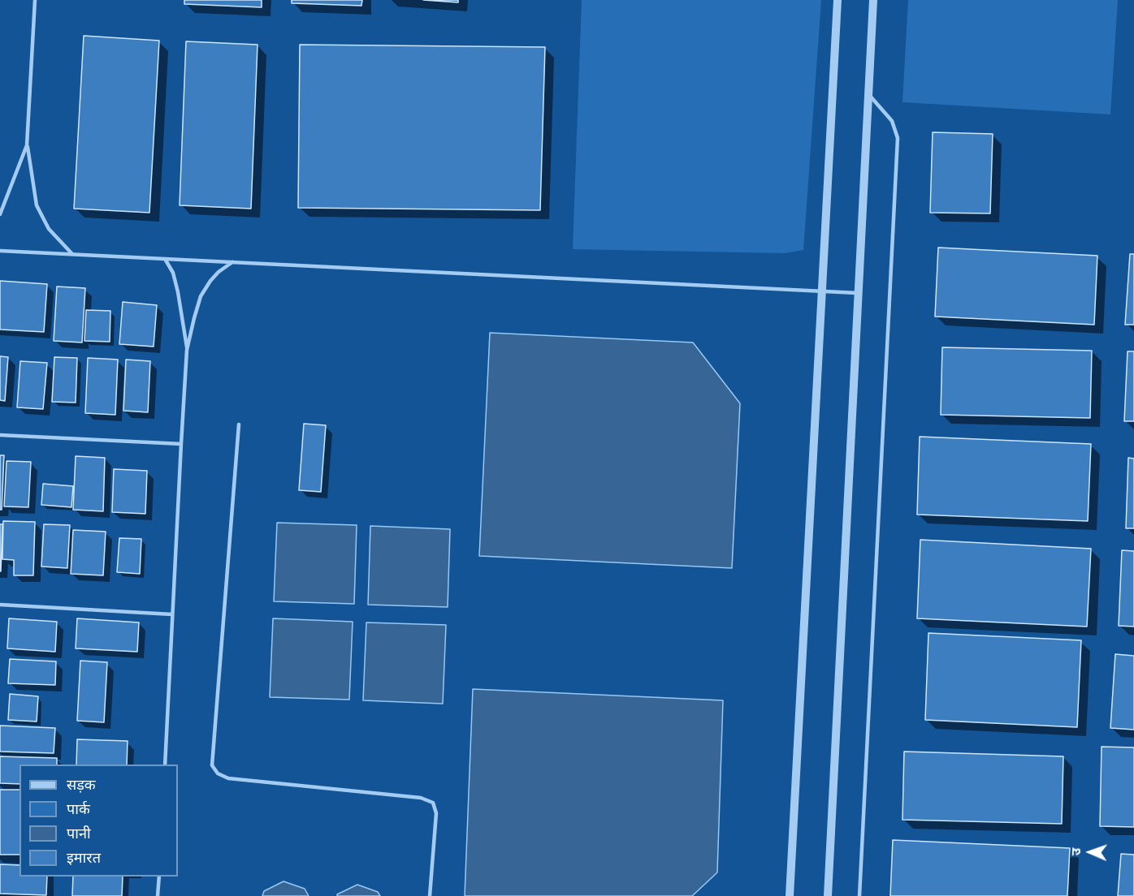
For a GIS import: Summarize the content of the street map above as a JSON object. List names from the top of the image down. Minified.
{"legend":["सड़क","पार्क","पानी","इमारत"],"north":"left"}
